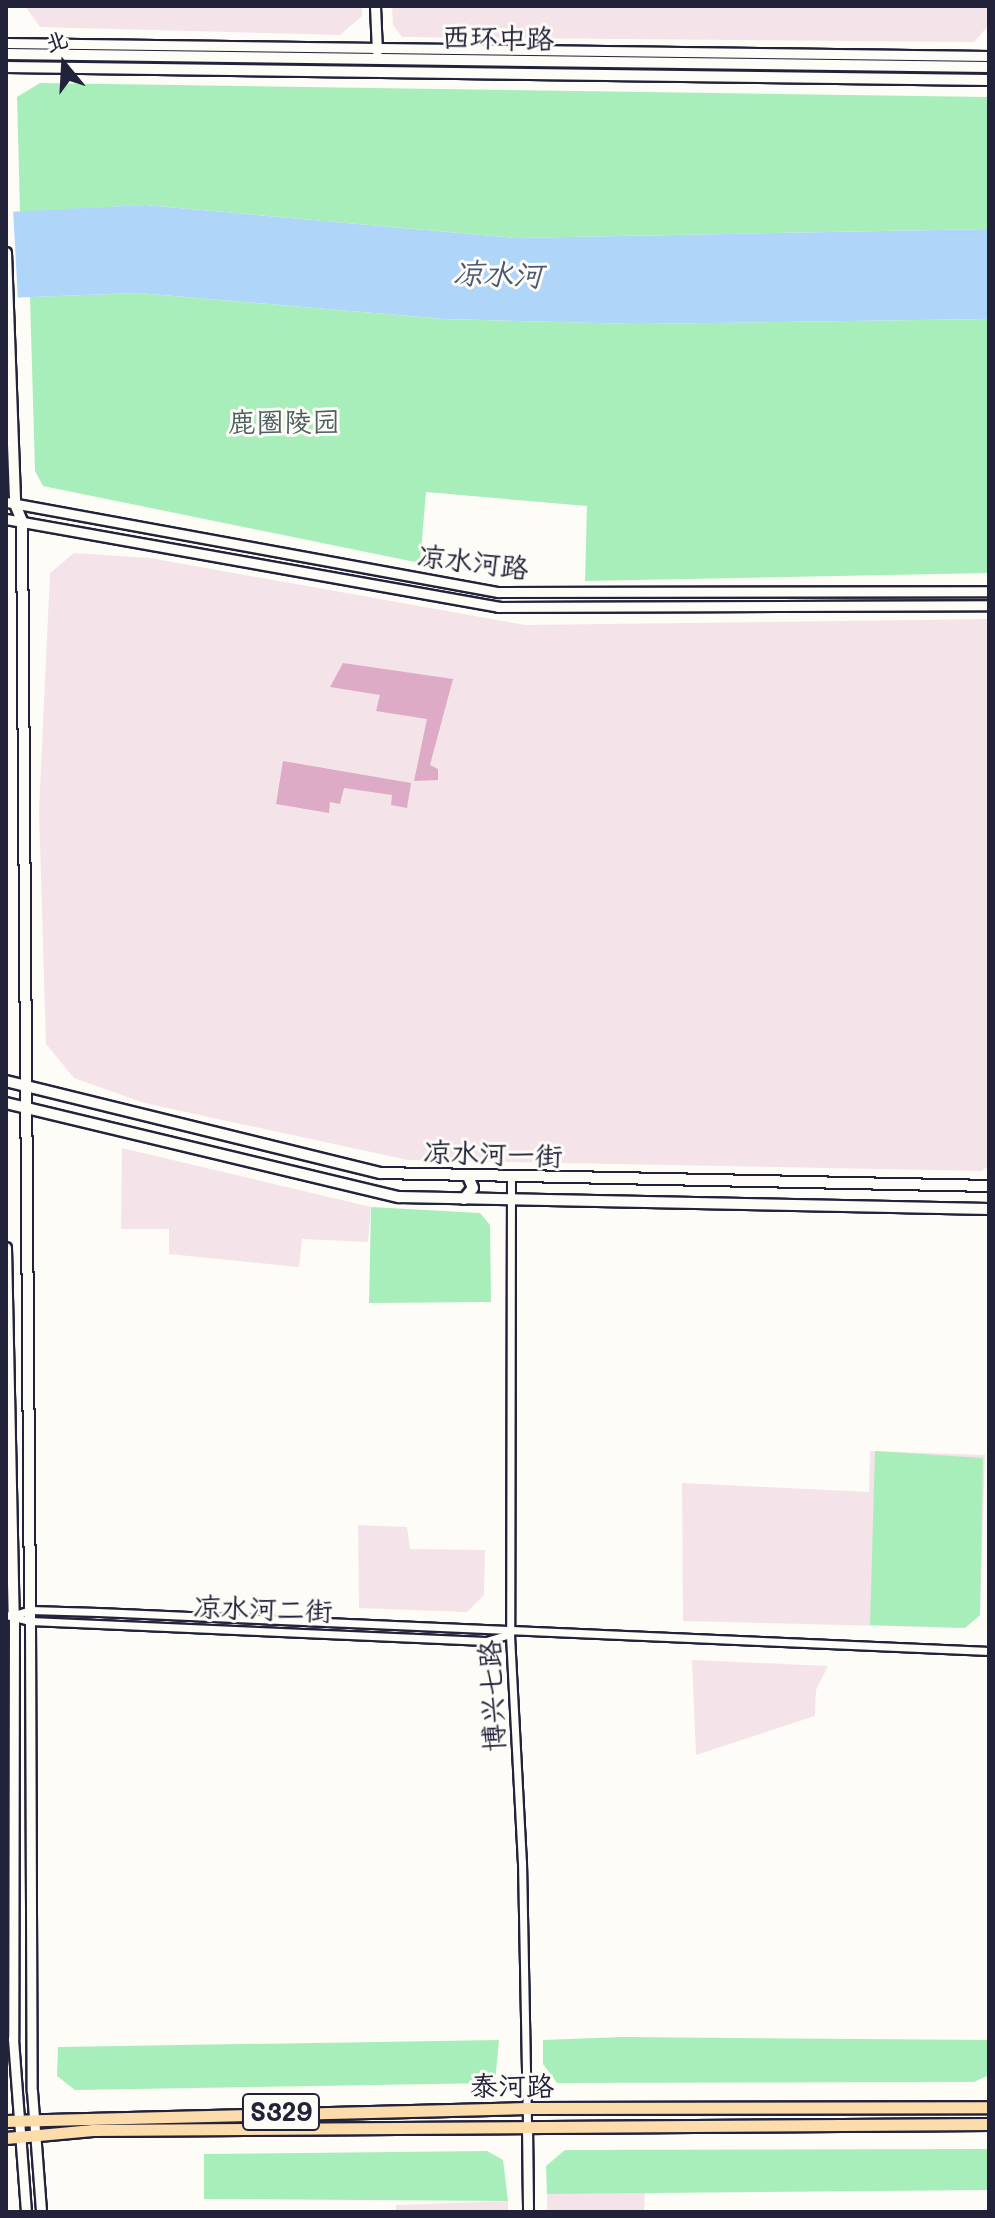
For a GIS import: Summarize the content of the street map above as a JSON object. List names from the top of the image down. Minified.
{"streets":{"main road":["西环中路","凉水河一街","泰河路","S329"],"street":["凉水河路","凉水河二街","博兴七路"]},"crossings":[["凉水河一街","博兴七路"],["凉水河二街","博兴七路"],["博兴七路","泰河路"],["泰河路","S329"]],"water":["凉水河"],"parks":["鹿圈陵园"],"north":"top"}
